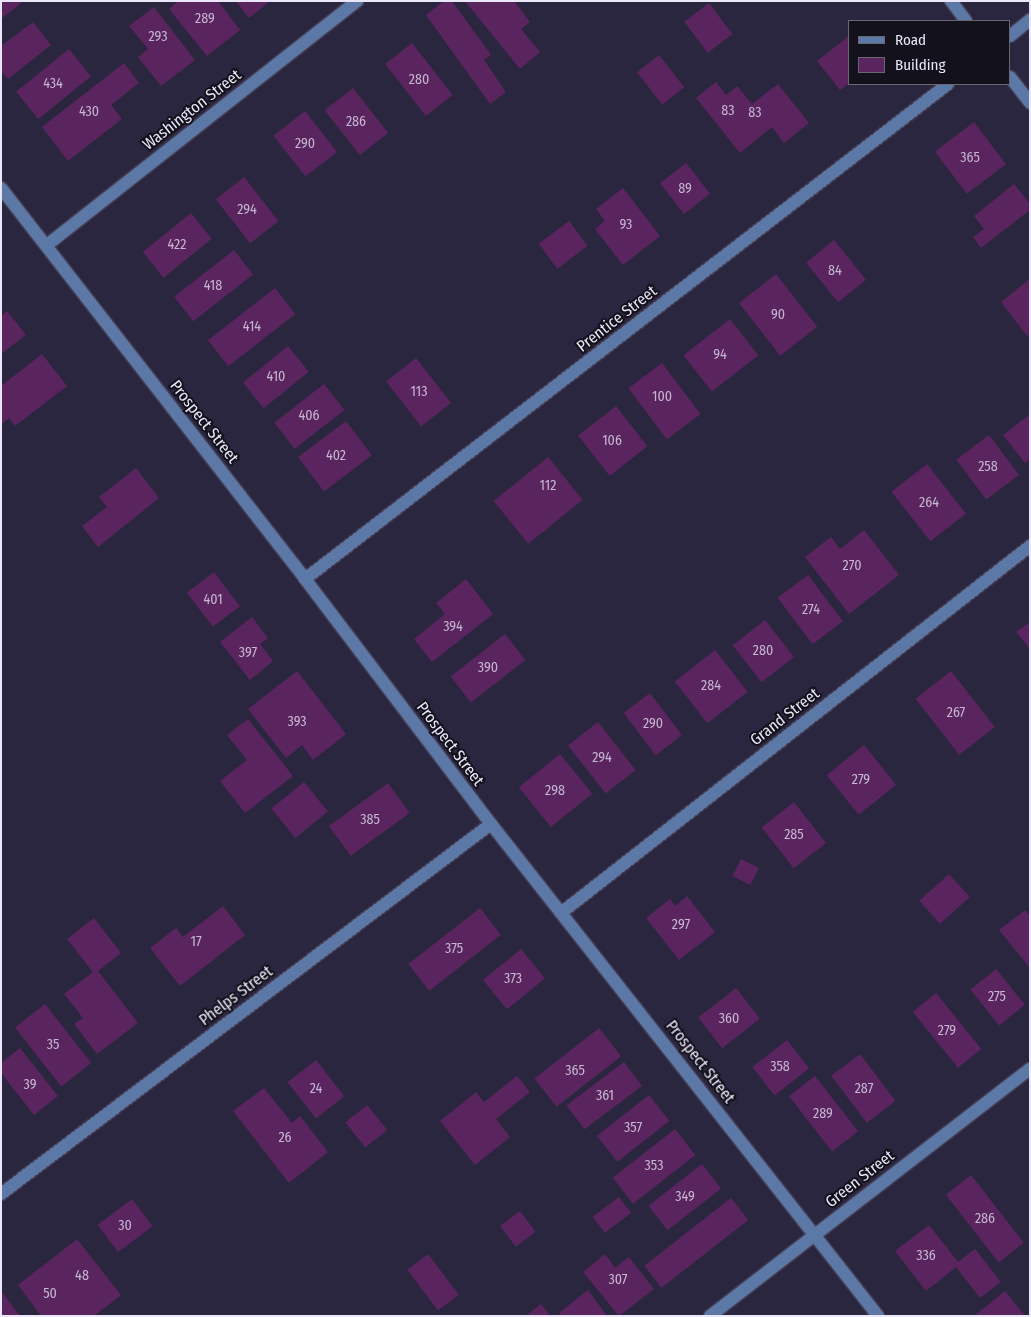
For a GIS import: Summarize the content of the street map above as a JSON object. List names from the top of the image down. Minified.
{"streets":{"street":["Washington Street","Prentice Street","Prospect Street","Grand Street","Phelps Street","Green Street"]},"crossings":[["Washington Street","Prospect Street"],["Prentice Street","Prospect Street"],["Prospect Street","Grand Street"],["Prospect Street","Phelps Street"],["Prospect Street","Green Street"]],"house_numbers":["289","293","280","434","83","430","83","286","290","365","89","294","93","422","84","418","90","414","94","410","113","100","406","106","402","258","112","264","270","401","274","394","280","397","390","284","267","393","290","294","279","298","385","285","297","17","375","373","275","360","279","35","358","365","39","24","287","361","289","357","26","353","349","286","30","336","48","307","50"],"legend":["Road","Building"]}
